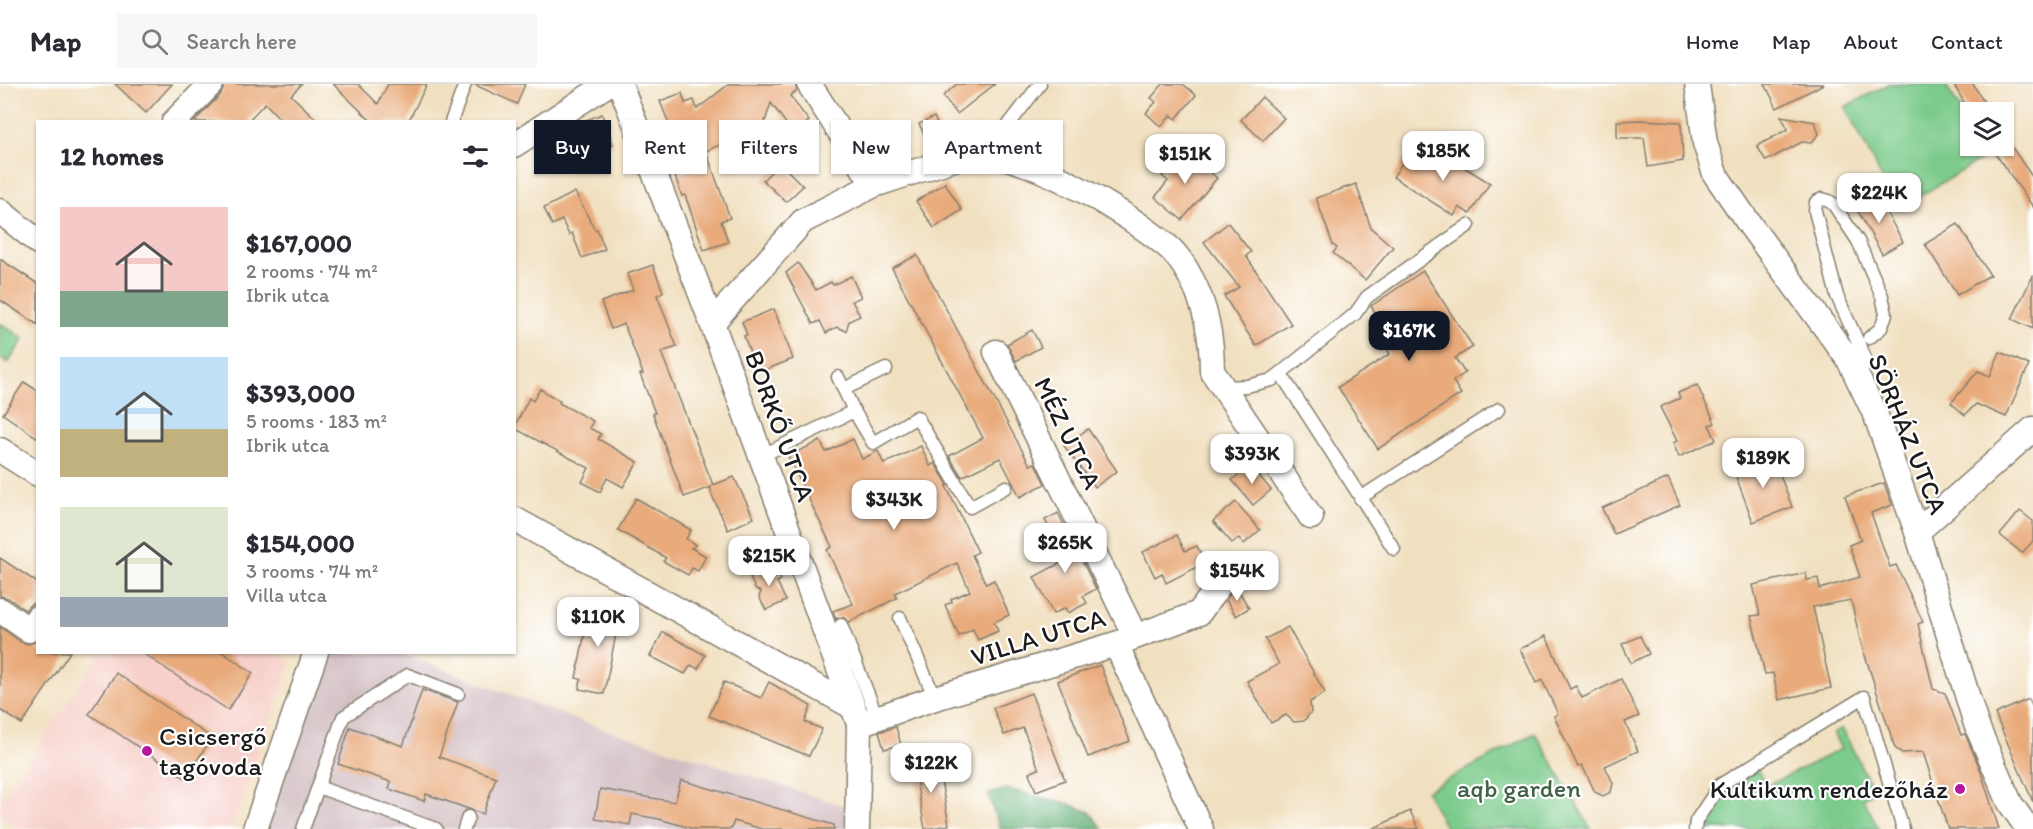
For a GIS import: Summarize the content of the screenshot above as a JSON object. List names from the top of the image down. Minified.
{"streets":{"street":["BORKŐ UTCA","MÉZ UTCA","SÖRHÁZ UTCA","VILLA UTCA"]},"crossings":[["BORKŐ UTCA","VILLA UTCA"],["MÉZ UTCA","VILLA UTCA"]],"parks":["aqb garden"],"places":["Csicsergő tagóvoda","Kultikum rendezőház"],"page":{"header":"Map","search":"Search here","nav":["Home","Map","About","Contact"],"chip":["Buy","Rent","Filters","New","Apartment"],"heading":"12 homes","price":["$185K","$151K","$224K","$167K","$393K","$189K","$343K","$265K","$215K","$154K","$110K","$122K"],"list":[{"name":"$167,000","note":"2 rooms · 74 m² · Ibrik utca"},{"name":"$393,000","note":"5 rooms · 183 m² · Ibrik utca"},{"name":"$154,000","note":"3 rooms · 74 m² · Villa utca"}]}}
